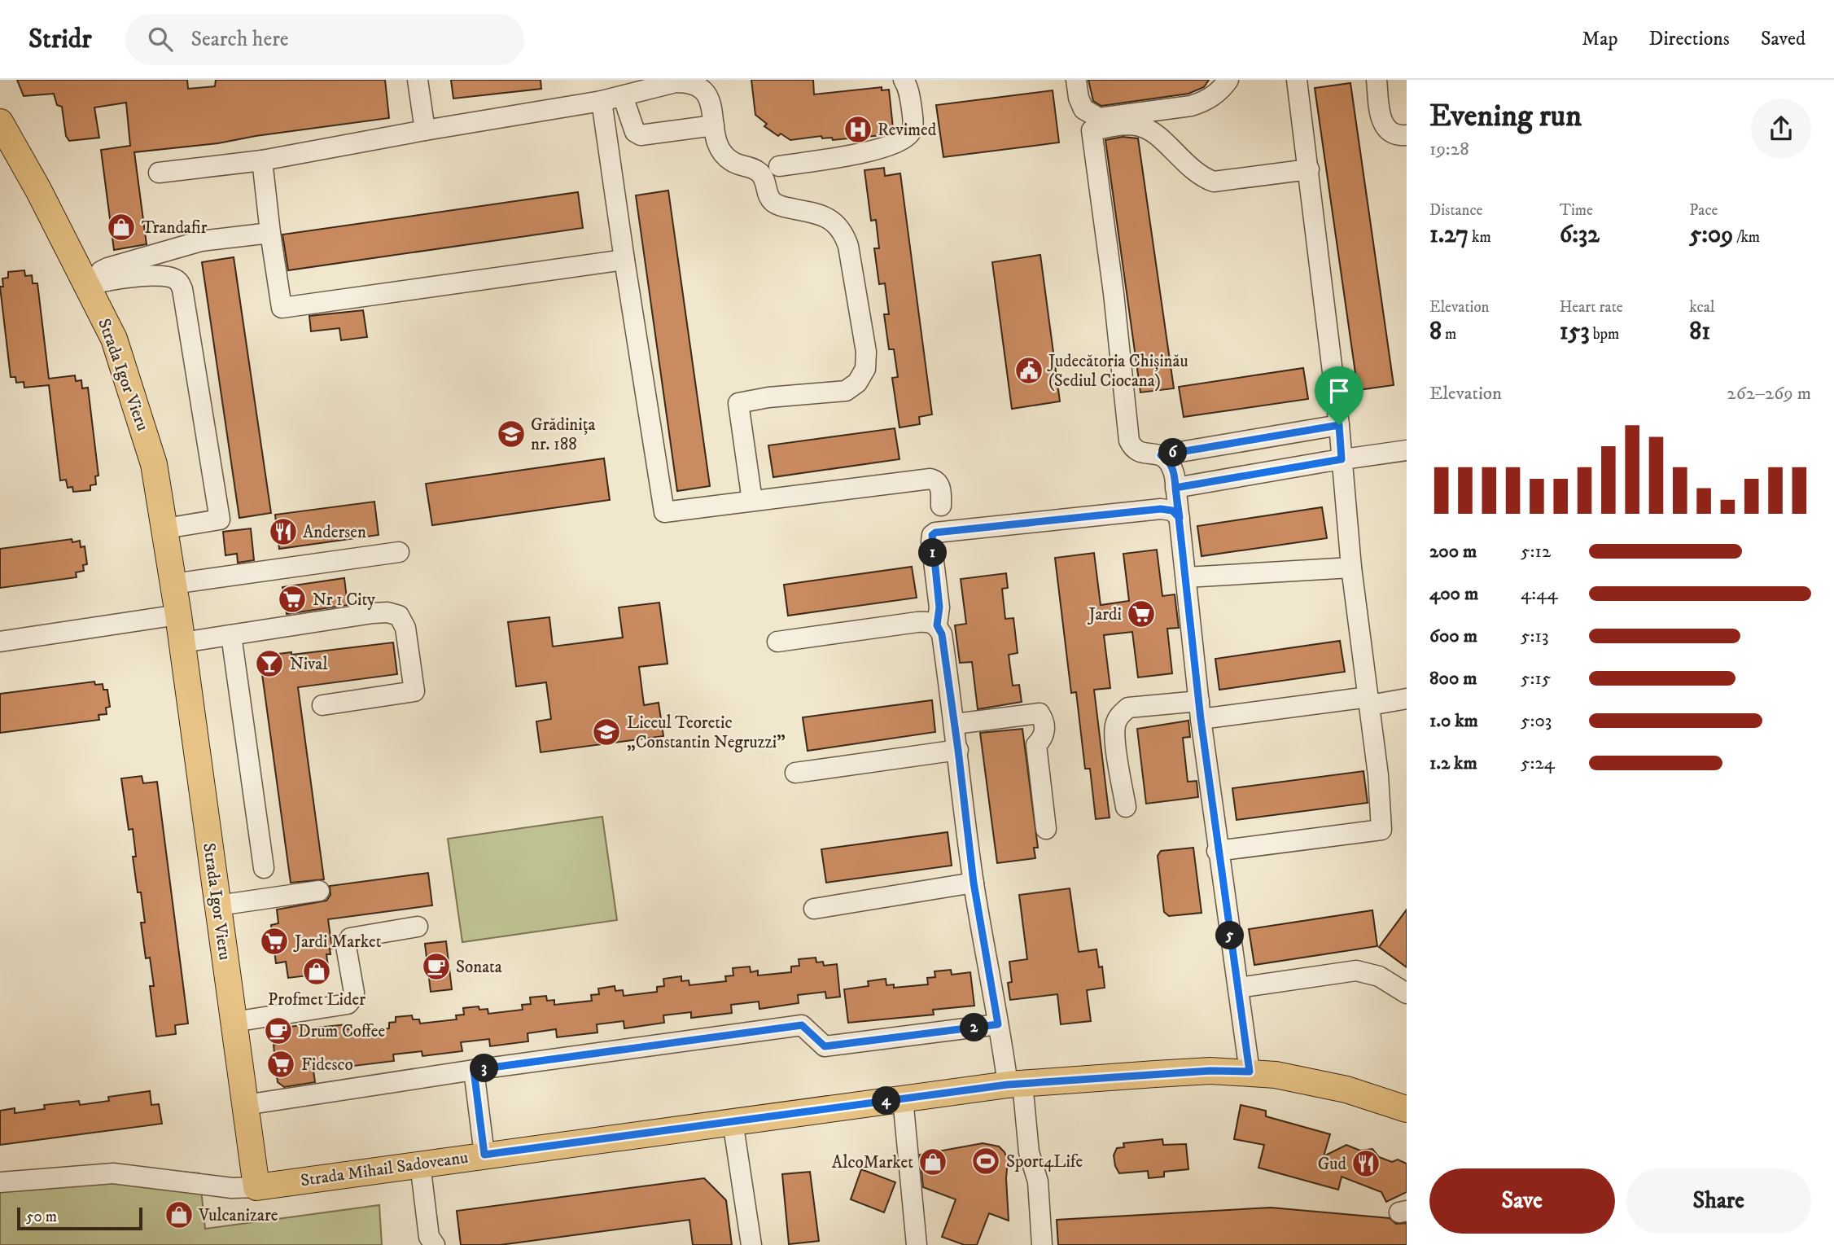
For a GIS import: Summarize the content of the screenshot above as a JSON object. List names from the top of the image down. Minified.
{"streets":{"main road":["Strada Igor Vieru","Strada Mihail Sadoveanu"]},"crossings":[["Strada Igor Vieru","Strada Mihail Sadoveanu"]],"places":{"hospital":["Revimed"],"shop":["Trandafir","Profmet Lider","AlcoMarket","Vulcanizare"],"public building":["Judecătoria Chișinău (Sediul Ciocana)"],"school or university":["Grădinița nr. 188","Liceul Teoretic „Constantin Negruzzi”"],"restaurant":["Andersen","Gud"],"supermarket":["Nr 1 City","Jardi","Jardi Market","Fidesco"],"bar":["Nival"],"cafe":["Sonata","Drum Coffee"],"sports":["Sport4Life"]},"scale_bar":"50 m","page":{"header":"Stridr","search":"Search here","nav":["Map","Directions","Saved"],"heading":["Evening run","19:28"],"stats":[["Distance","1.27 km"],["Time","6:32"],["Pace","5:09 /km"],["Elevation","8 m"],["Heart rate","153 bpm"],["kcal","81"]],"chart":["Elevation","262–269 m"],"pins":["6","1","5","2","3","4"],"list":[{"name":"200 m","note":"5:12"},{"name":"400 m","note":"4:44"},{"name":"600 m","note":"5:13"},{"name":"800 m","note":"5:15"},{"name":"1.0 km","note":"5:03"},{"name":"1.2 km","note":"5:24"}],"buttons":["Save","Share"],"scale":"50 m"}}
